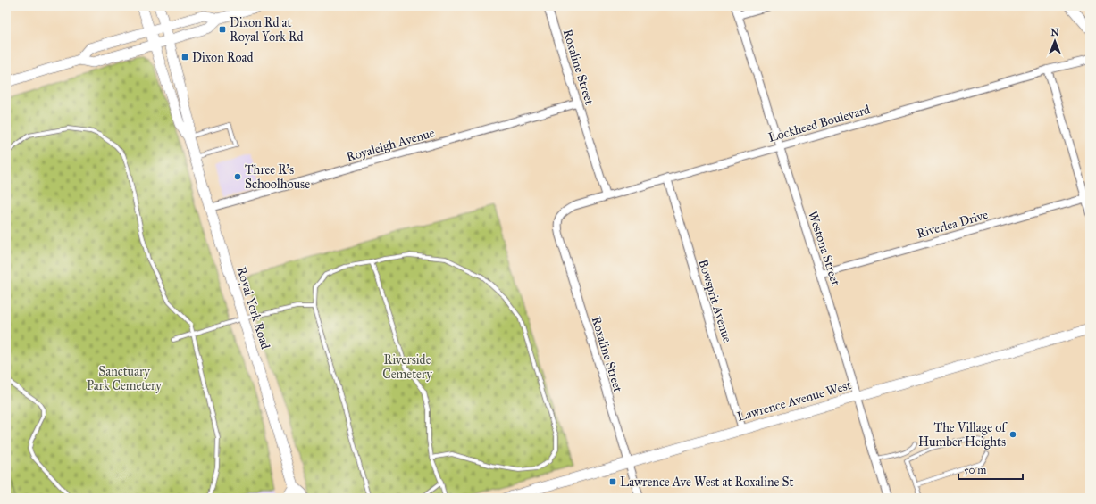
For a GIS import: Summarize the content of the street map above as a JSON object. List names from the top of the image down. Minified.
{"streets":{"main road":["Royal York Road","Lawrence Avenue West"],"street":["Roxaline Street","Lockheed Boulevard","Royaleigh Avenue","Riverlea Drive","Westona Street","Bowsprit Avenue"]},"crossings":[["Roxaline Street","Lockheed Boulevard"],["Roxaline Street","Royaleigh Avenue"],["Roxaline Street","Lawrence Avenue West"],["Lockheed Boulevard","Westona Street"],["Lockheed Boulevard","Bowsprit Avenue"],["Royaleigh Avenue","Royal York Road"],["Riverlea Drive","Westona Street"],["Westona Street","Lawrence Avenue West"],["Bowsprit Avenue","Lawrence Avenue West"]],"parks":["Riverside Cemetery","Sanctuary Park Cemetery"],"places":{"transit":["Dixon Rd at Royal York Rd","Dixon Road","Lawrence Ave West at Roxaline St"],"other":["Three R's Schoolhouse","The Village of Humber Heights"]},"scale_bar":"50 m","north":"top"}
